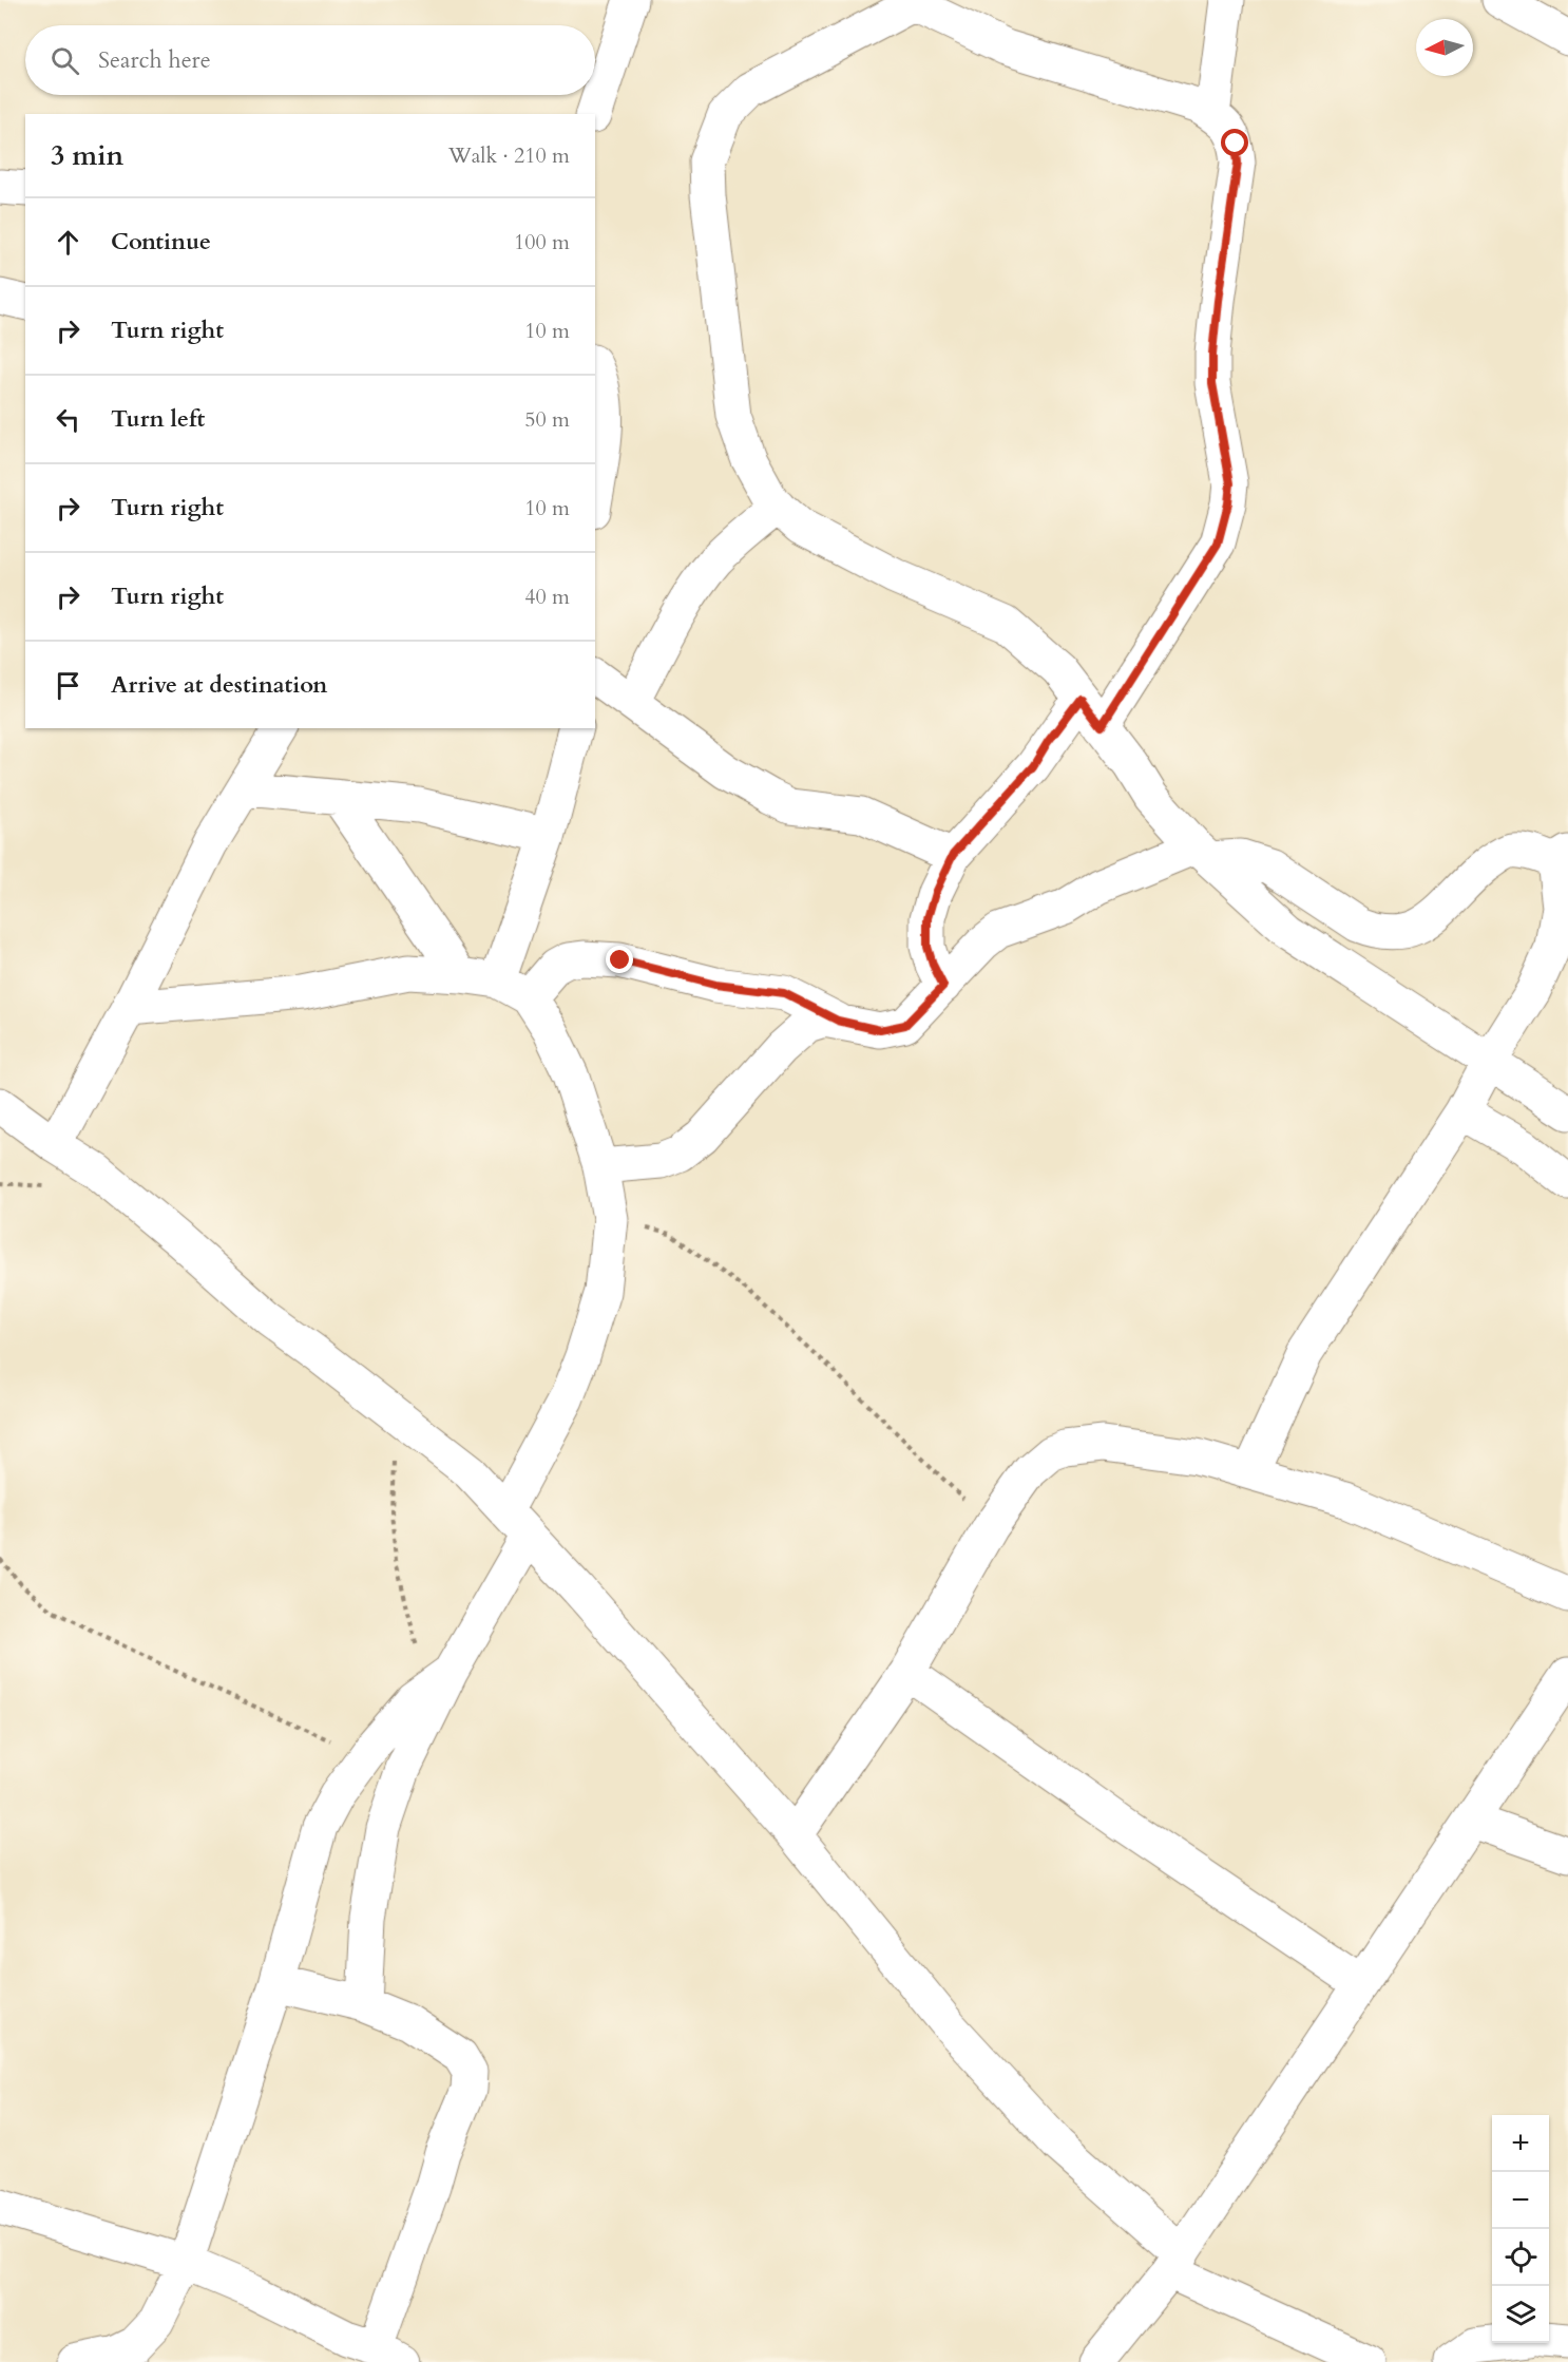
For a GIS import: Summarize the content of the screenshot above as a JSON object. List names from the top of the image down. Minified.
{"north":"left","page":{"search":"Search here","heading":["3 min","Walk · 210 m"],"list":[["Continue","100 m"],["Turn right","10 m"],["Turn left","50 m"],["Turn right","10 m"],["Turn right","40 m"],"Arrive at destination"],"map_buttons":["+","−"]}}
